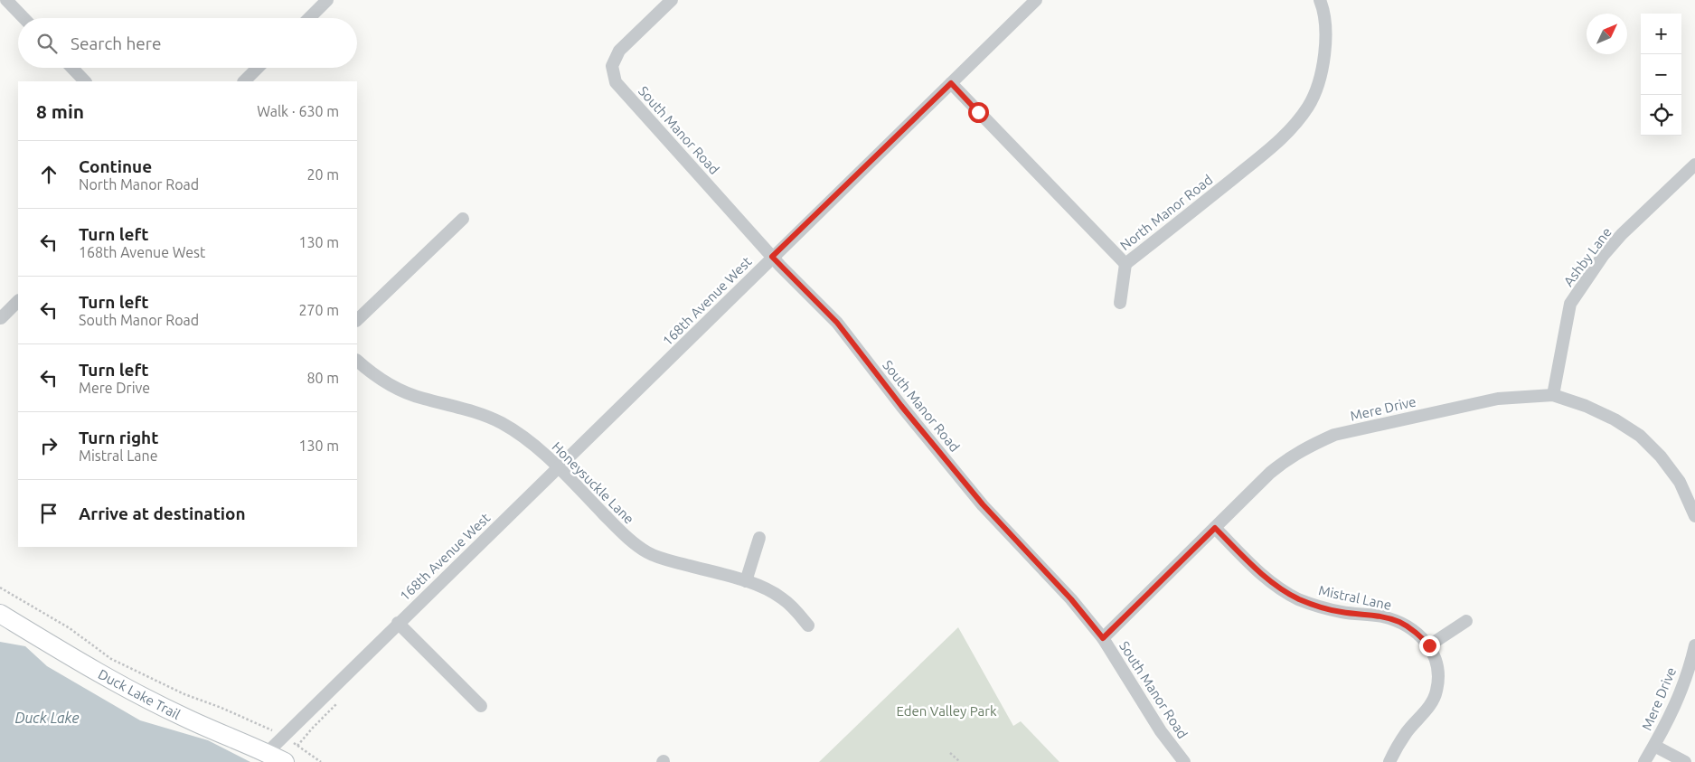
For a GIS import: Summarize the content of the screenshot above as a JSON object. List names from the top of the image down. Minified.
{"streets":{"street":["South Manor Road","North Manor Road","Ashby Lane","168th Avenue West","Mere Drive","Honeysuckle Lane","Mistral Lane","Duck Lake Trail"]},"crossings":[["South Manor Road","168th Avenue West"],["South Manor Road","Mere Drive"],["North Manor Road","168th Avenue West"],["Ashby Lane","Mere Drive"],["168th Avenue West","Honeysuckle Lane"],["168th Avenue West","Duck Lake Trail"],["Mere Drive","Mistral Lane"]],"water":["Duck Lake"],"parks":["Eden Valley Park"],"north":"top right","page":{"map_buttons":["+","−"],"search":"Search here","heading":["8 min","Walk · 630 m"],"list":[["Continue","North Manor Road","20 m"],["Turn left","168th Avenue West","130 m"],["Turn left","South Manor Road","270 m"],["Turn left","Mere Drive","80 m"],["Turn right","Mistral Lane","130 m"],"Arrive at destination"]}}
